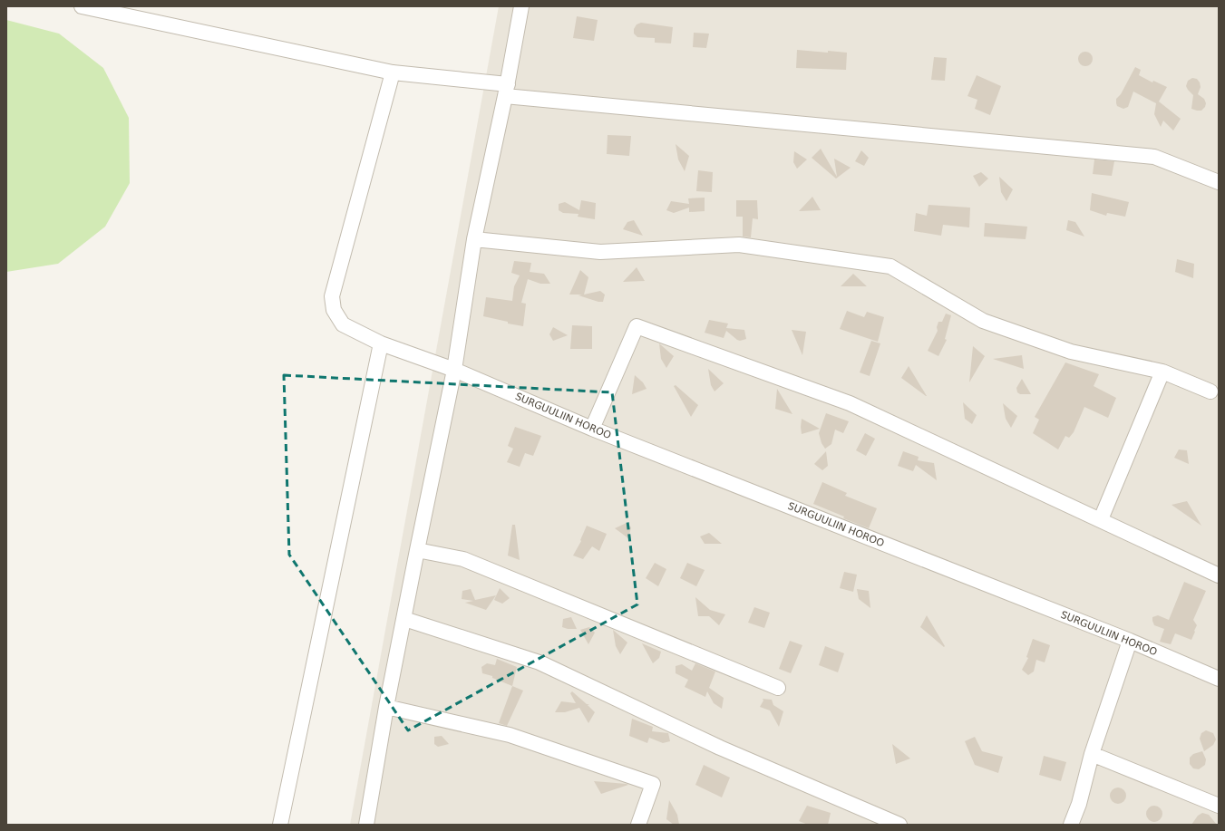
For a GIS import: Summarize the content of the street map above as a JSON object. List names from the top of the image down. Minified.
{"streets":{"street":["SURGUULIIN HOROO"]}}
